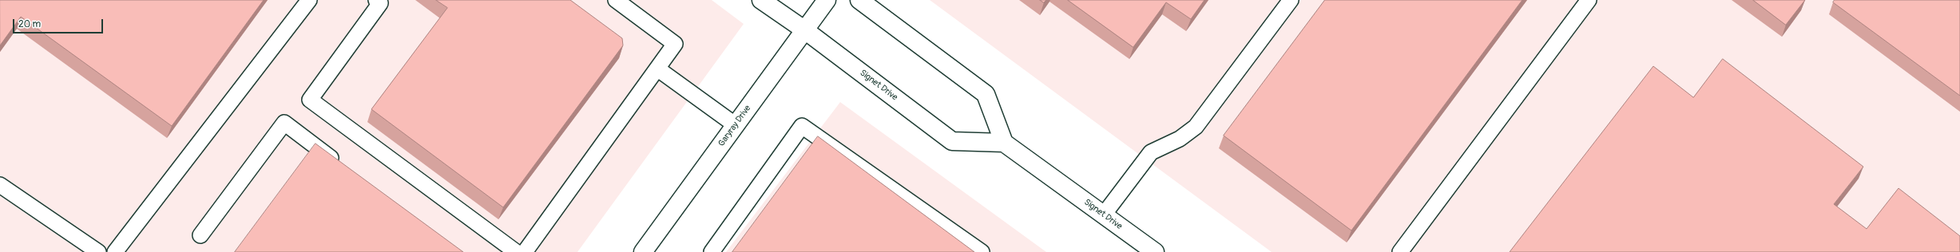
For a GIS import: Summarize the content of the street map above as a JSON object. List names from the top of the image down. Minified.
{"streets":{"street":["Signet Drive","Garyray Drive"]},"crossings":[["Signet Drive","Garyray Drive"]],"scale_bar":"20 m"}
